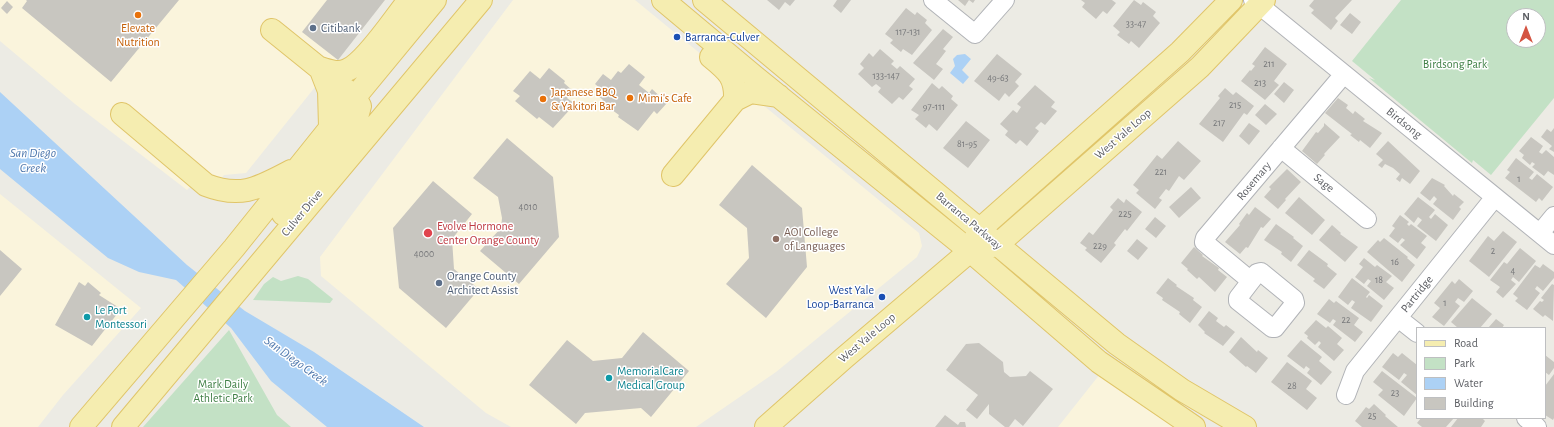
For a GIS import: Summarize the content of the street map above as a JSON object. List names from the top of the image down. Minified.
{"streets":{"main road":["West Yale Loop","Culver Drive","Barranca Parkway"],"street":["Birdsong","Rosemary","Sage","Partridge"]},"crossings":[["Birdsong","West Yale Loop"],["Birdsong","Rosemary"],["Birdsong","Partridge"],["West Yale Loop","Barranca Parkway"],["Rosemary","Sage"]],"water":["San Diego Creek"],"parks":["Birdsong Park","Mark Daily Athletic Park"],"places":["Elevate Nutrition","Citibank","Barranca-Culver","Mimi's Cafe","Japanese BBQ & Yakitori Bar","Evolve Hormone Center Orange County","AOI College of Languages","Orange County Architect Assist","West Yale Loop-Barranca","Le Port Montessori","MemorialCare Medical Group"],"house_numbers":["33-47","117-131","211","133-147","49-63","213","215","97-111","217","81-95","221","1","4010","225","229","2","4000","16","4","18","1","22","28","23","25"],"legend":["Road","Park","Water","Building"],"north":"top"}
